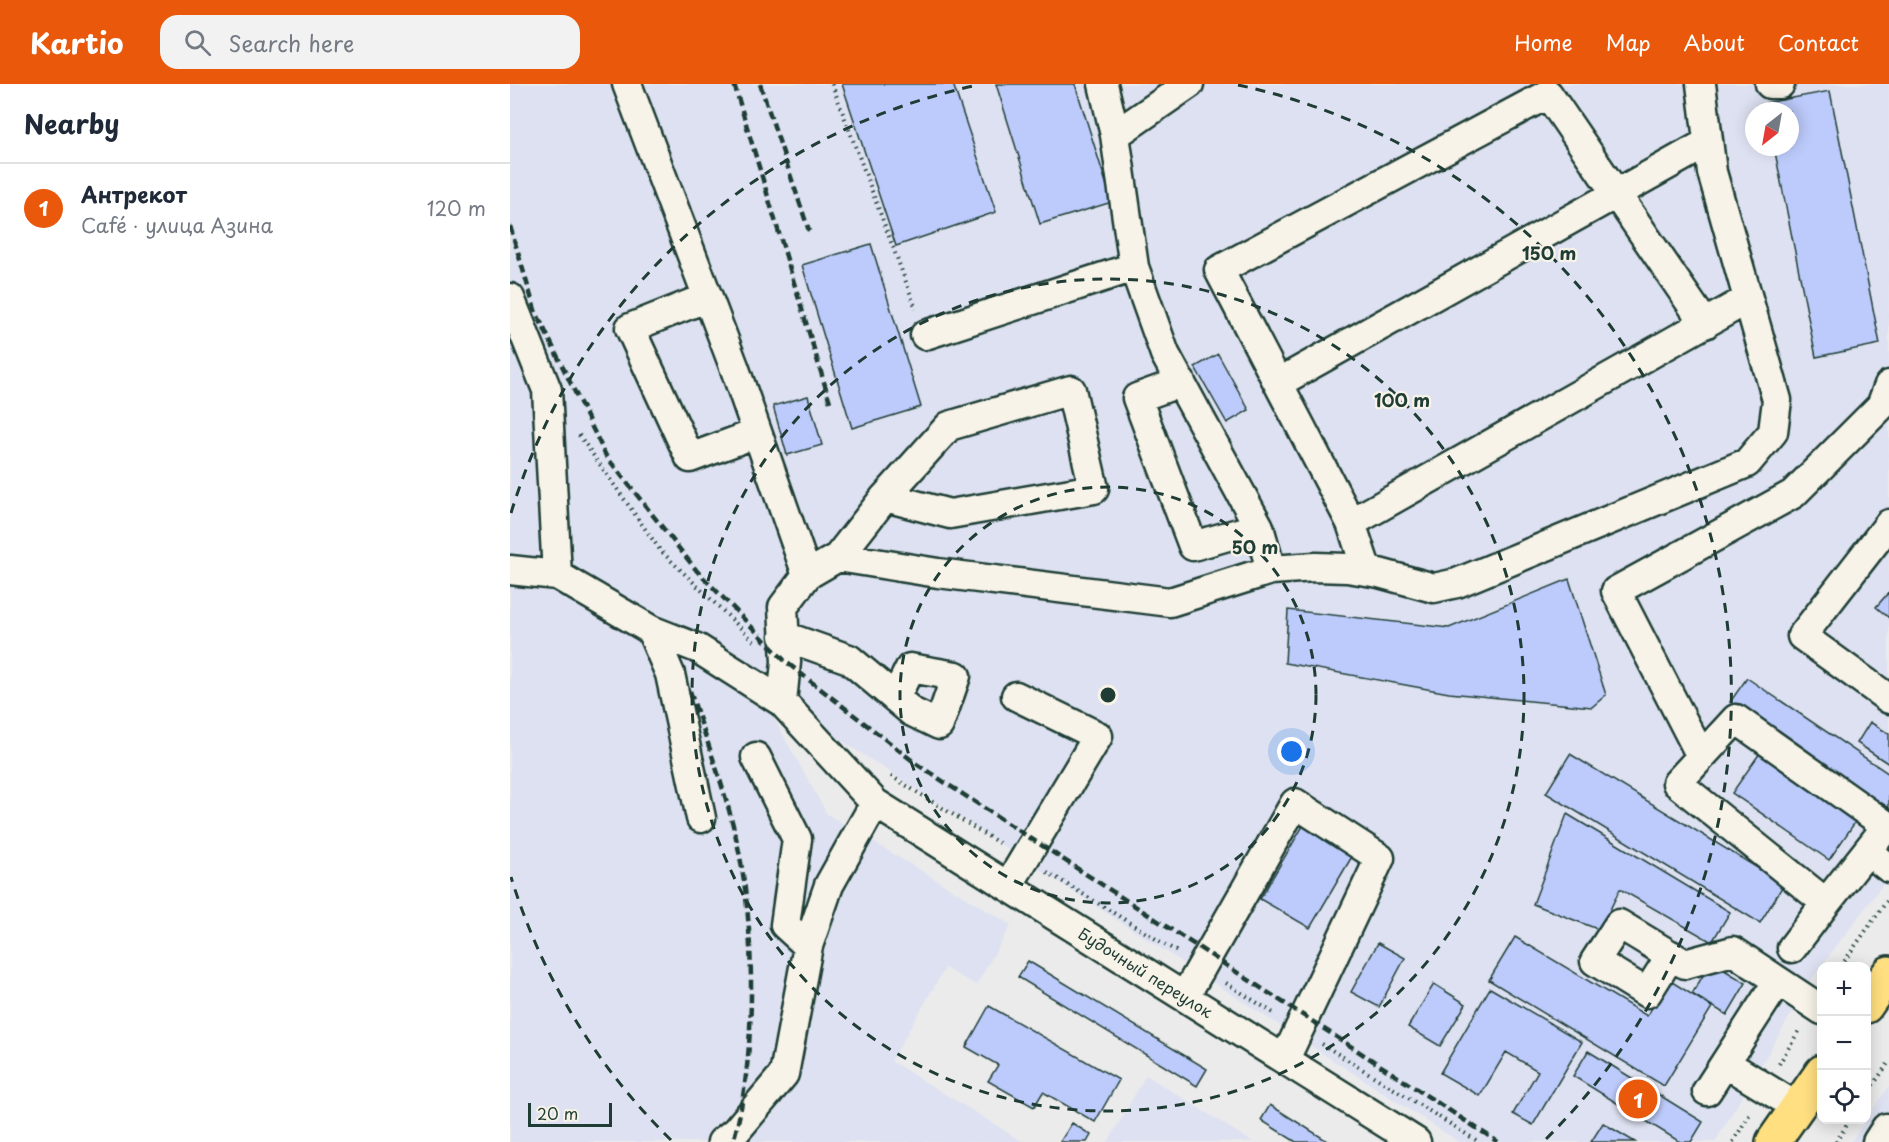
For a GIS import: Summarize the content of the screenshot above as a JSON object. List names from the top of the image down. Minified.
{"streets":{"street":["Будочный переулок"]},"scale_bar":"20 m","north":"bottom left","page":{"header":"Kartio","search":"Search here","nav":["Home","Map","About","Contact"],"heading":"Nearby","list":[{"mark":"1","name":"Антрекот","note":"Café · улица Азина","value":"120 m"}],"map_buttons":["+","−"],"pins":"1","scale":"20 m"},"rings":["150 m","100 m","50 m"]}
